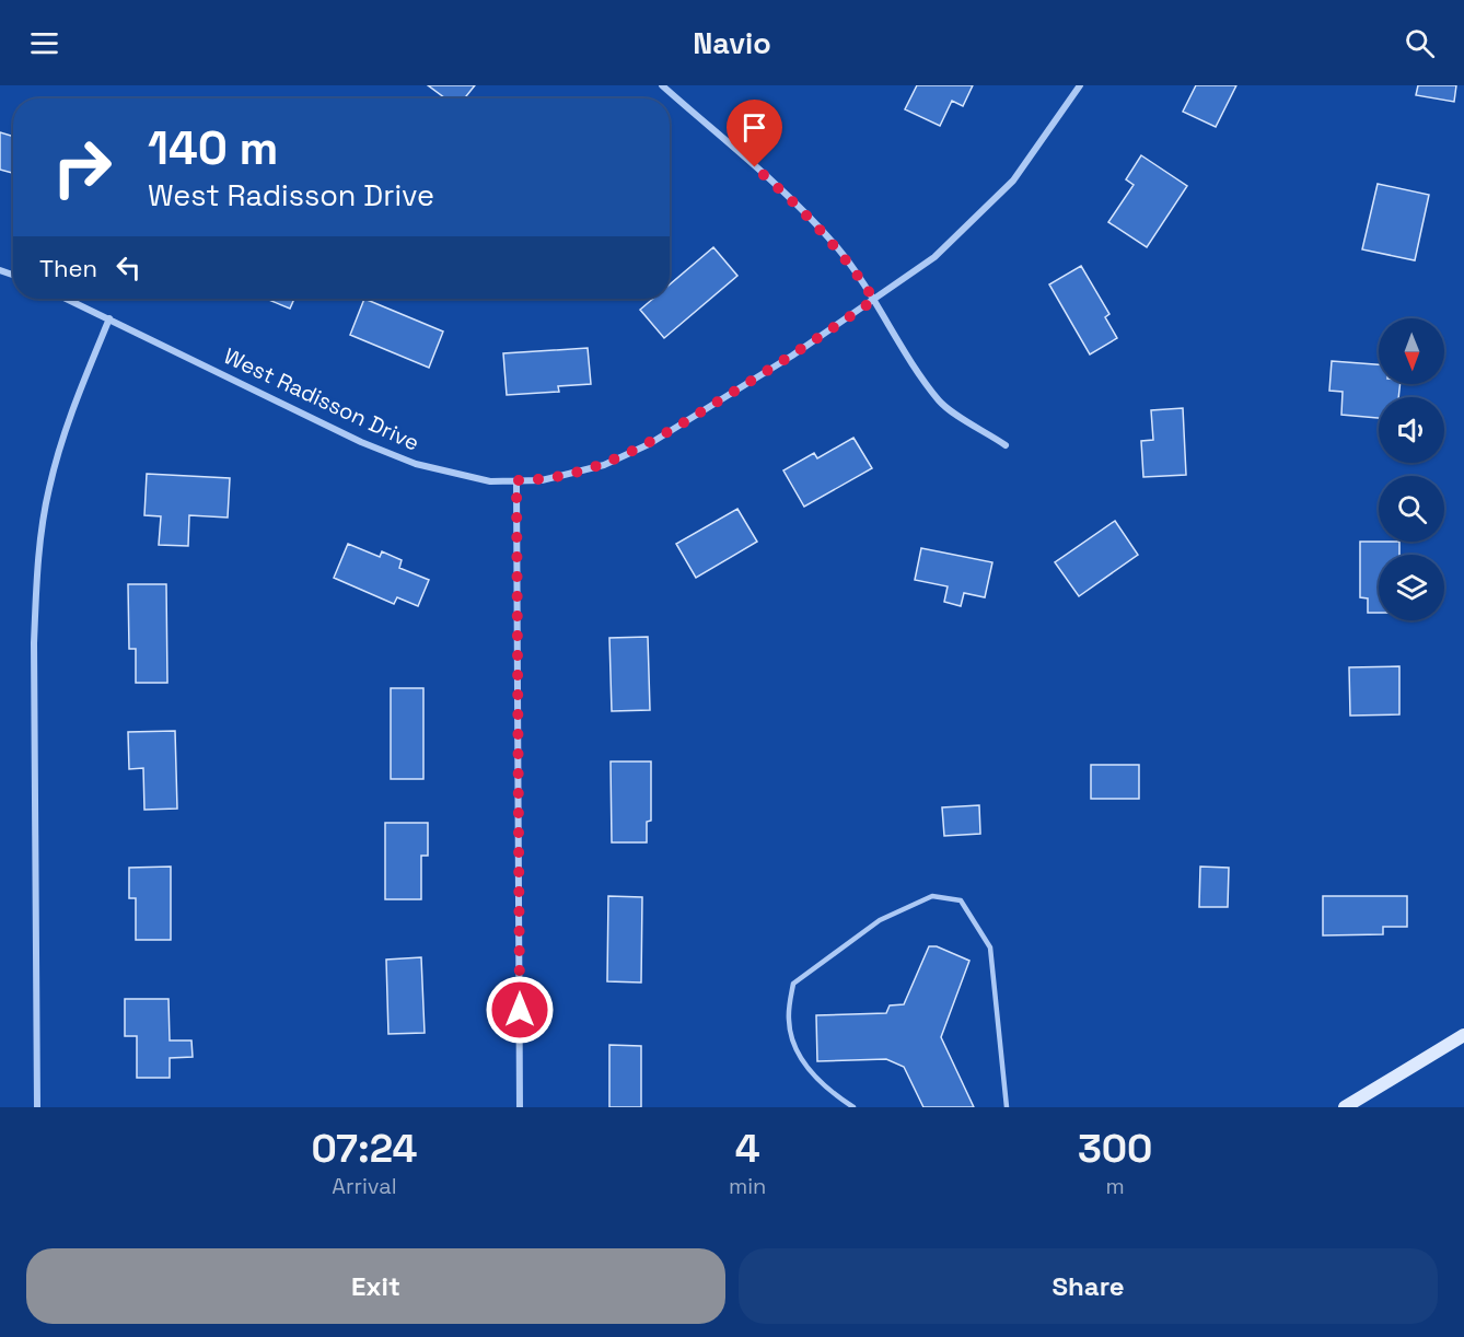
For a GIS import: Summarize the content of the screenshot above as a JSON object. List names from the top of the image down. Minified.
{"streets":{"street":["West Radisson Drive"]},"north":"bottom","page":{"header":"Navio","turn":["140 m","West Radisson Drive"],"then":"Then","eta":["07:24","Arrival","4","min","300","m"],"buttons":["Exit","Share"]}}
